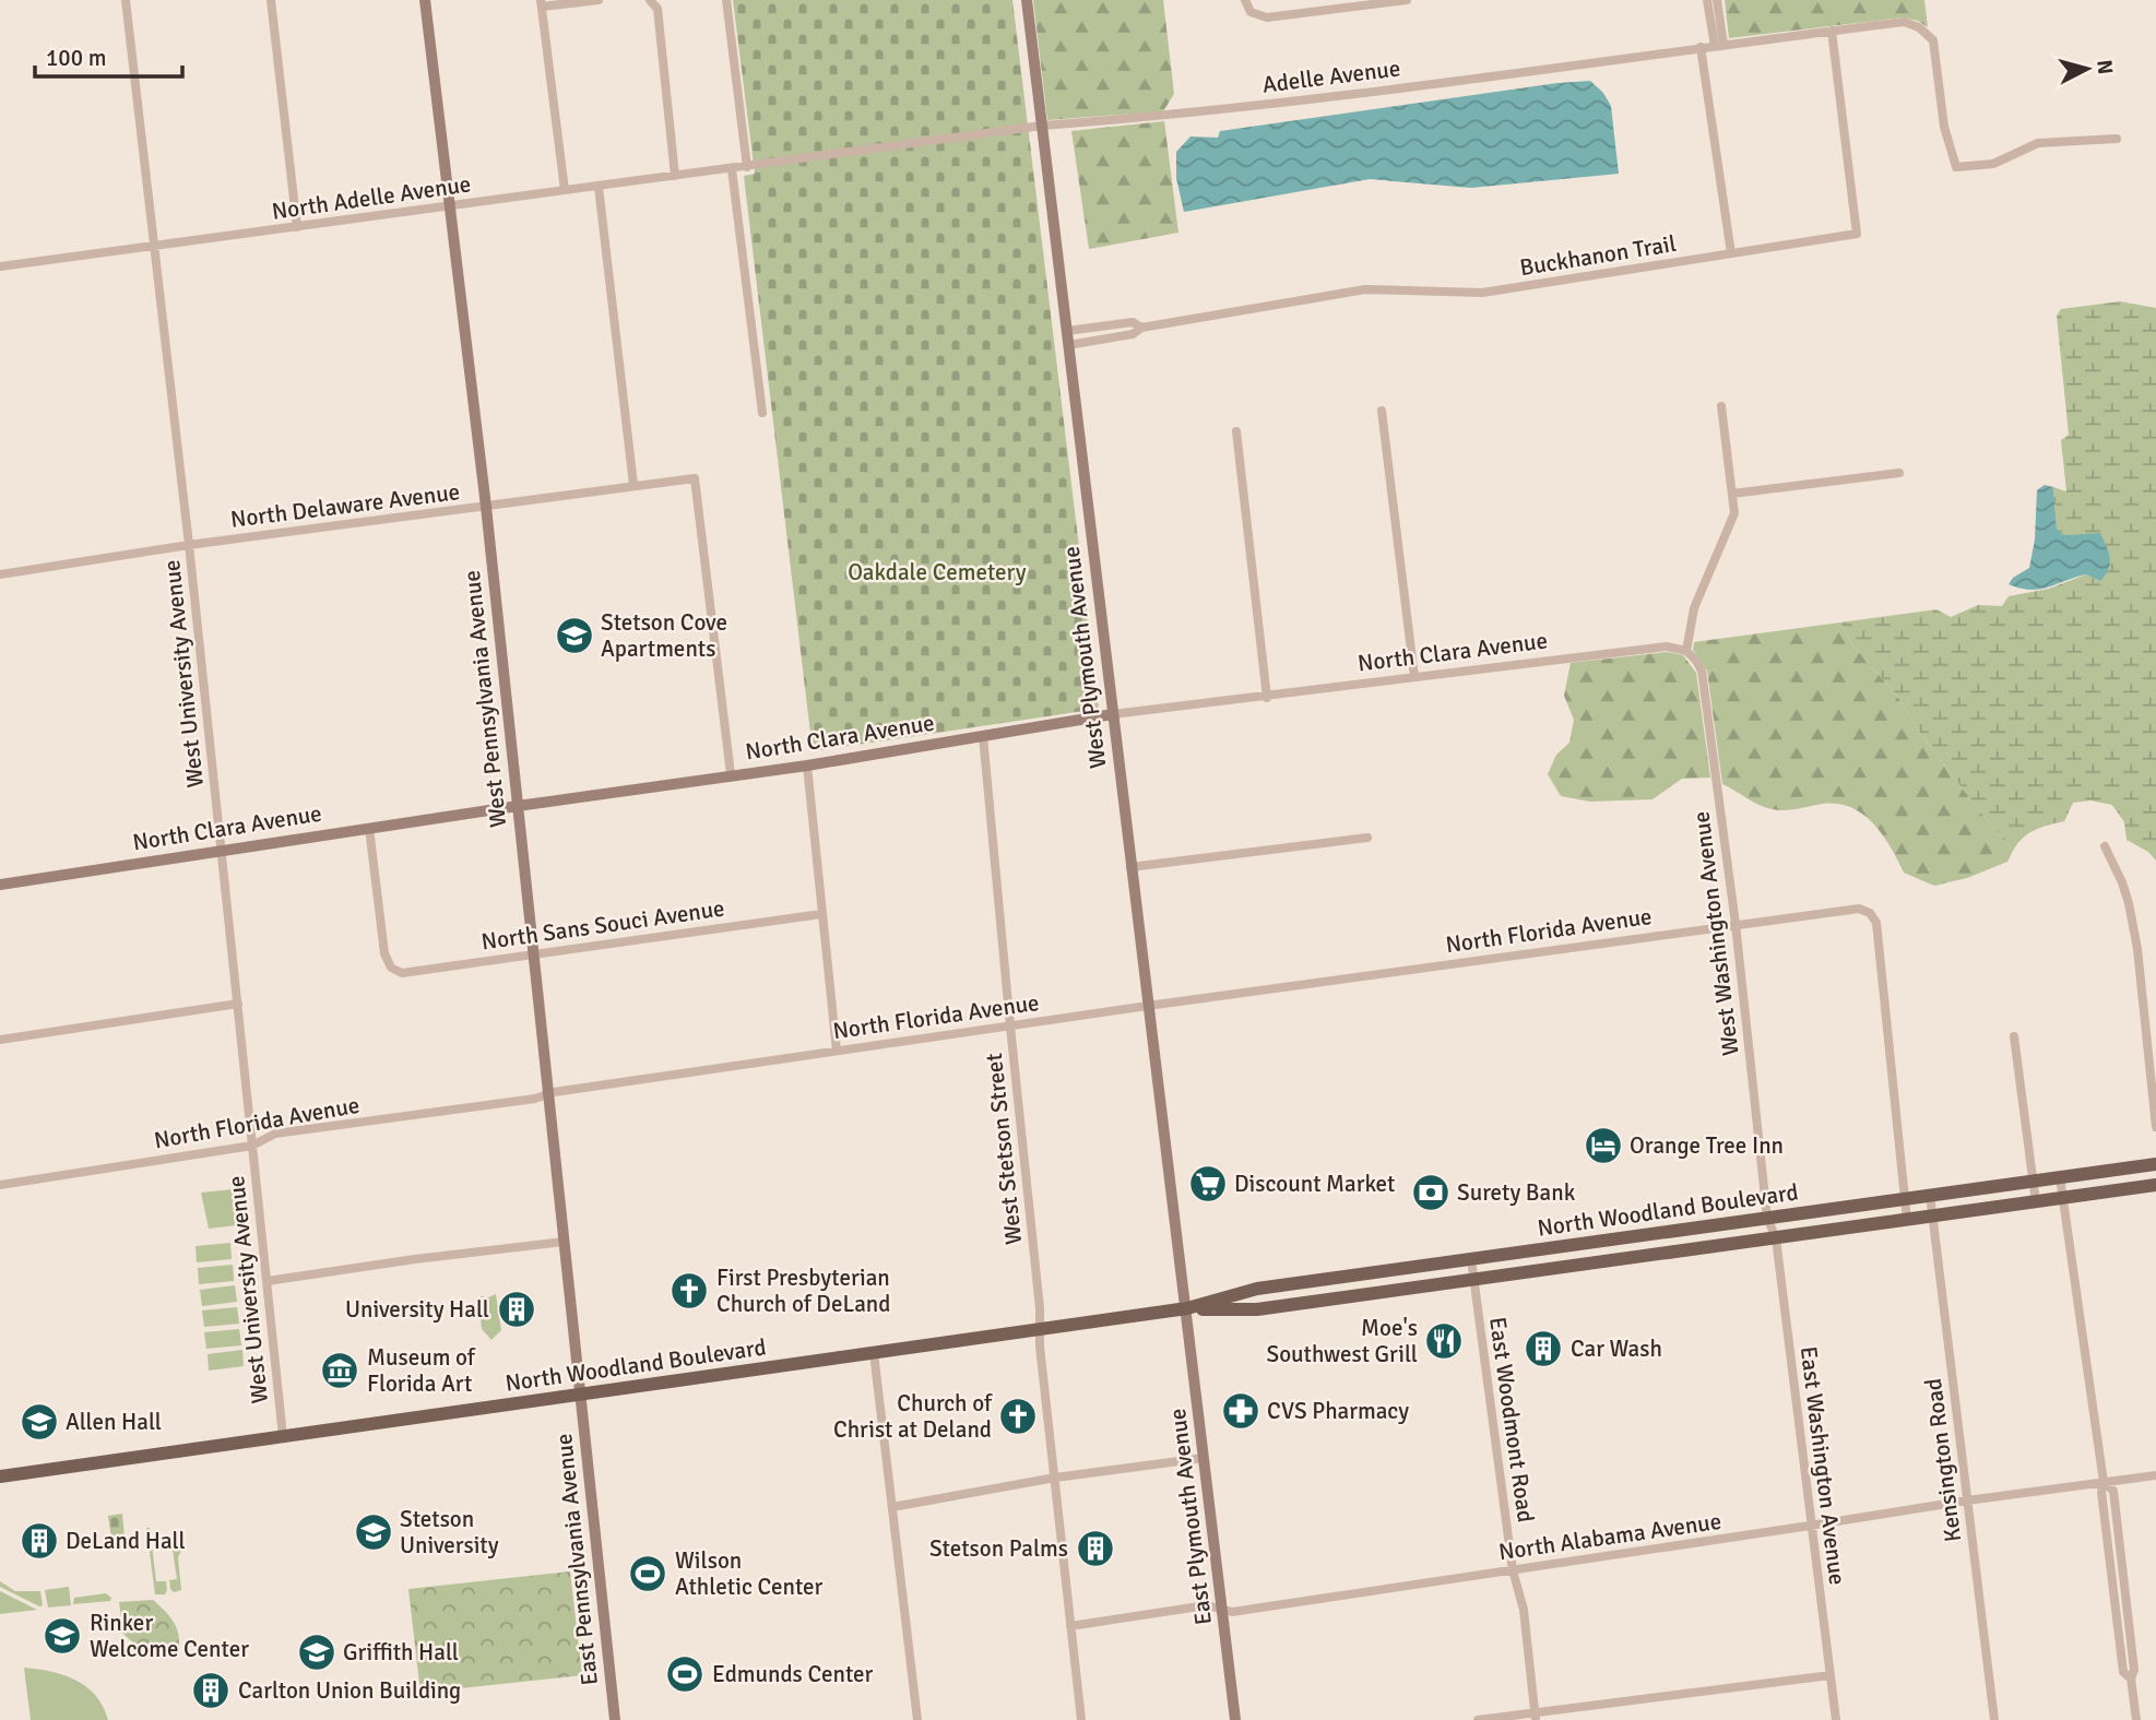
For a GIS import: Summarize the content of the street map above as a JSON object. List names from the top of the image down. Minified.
{"streets":{"main road":["North Woodland Boulevard"],"street":["Adelle Avenue","North Adelle Avenue","Buckhanon Trail","North Delaware Avenue","North Clara Avenue","West Plymouth Avenue","West University Avenue","West Pennsylvania Avenue","North Sans Souci Avenue","North Florida Avenue","West Washington Avenue","West Stetson Street","East Woodmont Road","Kensington Road","East Washington Avenue","East Plymouth Avenue","North Alabama Avenue","East Pennsylvania Avenue"]},"crossings":[["Adelle Avenue","North Adelle Avenue"],["Adelle Avenue","Buckhanon Trail"],["Adelle Avenue","West Plymouth Avenue"],["North Adelle Avenue","West University Avenue"],["North Adelle Avenue","West Pennsylvania Avenue"],["Buckhanon Trail","West Plymouth Avenue"],["North Delaware Avenue","North Clara Avenue"],["North Delaware Avenue","West University Avenue"],["North Delaware Avenue","West Pennsylvania Avenue"],["North Clara Avenue","West Plymouth Avenue"],["North Clara Avenue","West University Avenue"],["North Clara Avenue","West Pennsylvania Avenue"],["North Clara Avenue","North Sans Souci Avenue"],["North Clara Avenue","West Washington Avenue"],["North Clara Avenue","West Stetson Street"],["West Plymouth Avenue","North Florida Avenue"],["West Plymouth Avenue","North Woodland Boulevard"],["West Plymouth Avenue","East Plymouth Avenue"],["West University Avenue","North Florida Avenue"],["West University Avenue","North Woodland Boulevard"],["West Pennsylvania Avenue","North Sans Souci Avenue"],["West Pennsylvania Avenue","North Florida Avenue"],["West Pennsylvania Avenue","North Woodland Boulevard"],["West Pennsylvania Avenue","East Pennsylvania Avenue"],["North Florida Avenue","West Washington Avenue"],["North Florida Avenue","West Stetson Street"],["North Florida Avenue","North Woodland Boulevard"],["West Washington Avenue","North Woodland Boulevard"],["West Washington Avenue","East Washington Avenue"],["West Stetson Street","North Woodland Boulevard"],["West Stetson Street","North Alabama Avenue"],["North Woodland Boulevard","East Woodmont Road"],["North Woodland Boulevard","Kensington Road"],["North Woodland Boulevard","East Washington Avenue"],["North Woodland Boulevard","East Plymouth Avenue"],["North Woodland Boulevard","East Pennsylvania Avenue"],["East Woodmont Road","North Alabama Avenue"],["Kensington Road","North Alabama Avenue"],["East Washington Avenue","North Alabama Avenue"],["East Plymouth Avenue","North Alabama Avenue"]],"parks":["Oakdale Cemetery"],"places":{"school or university":["Stetson Cove Apartments","Allen Hall","Stetson University","Rinker Welcome Center","Griffith Hall"],"hotel":["Orange Tree Inn"],"supermarket":["Discount Market"],"bank":["Surety Bank"],"church":["First Presbyterian Church of DeLand","Church of Christ at Deland"],"building":["University Hall","Car Wash","DeLand Hall","Stetson Palms","Carlton Union Building"],"restaurant":["Moe's Southwest Grill"],"museum":["Museum of Florida Art"],"pharmacy":["CVS Pharmacy"],"sports":["Wilson Athletic Center","Edmunds Center"]},"scale_bar":"100 m","north":"right"}
